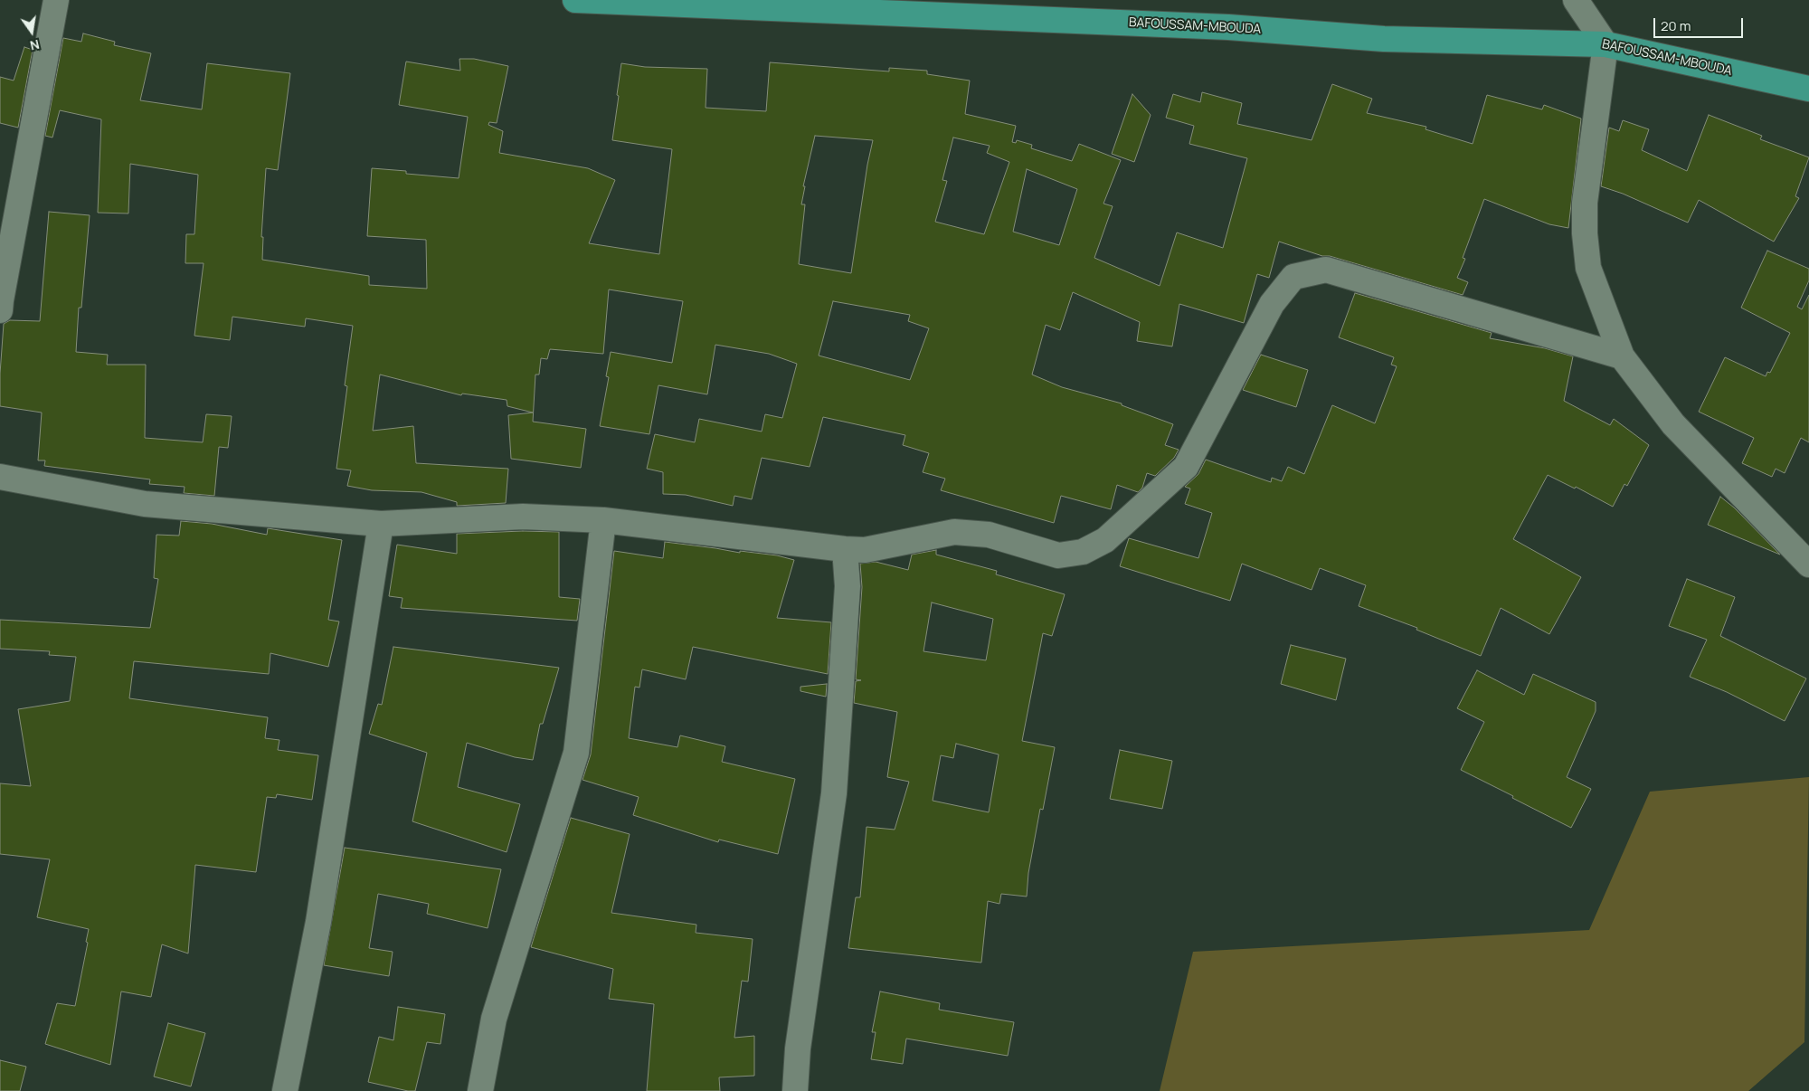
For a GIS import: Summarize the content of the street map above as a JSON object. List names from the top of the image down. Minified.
{"streets":{"highway":["BAFOUSSAM-MBOUDA"]},"scale_bar":"20 m","north":"bottom"}
